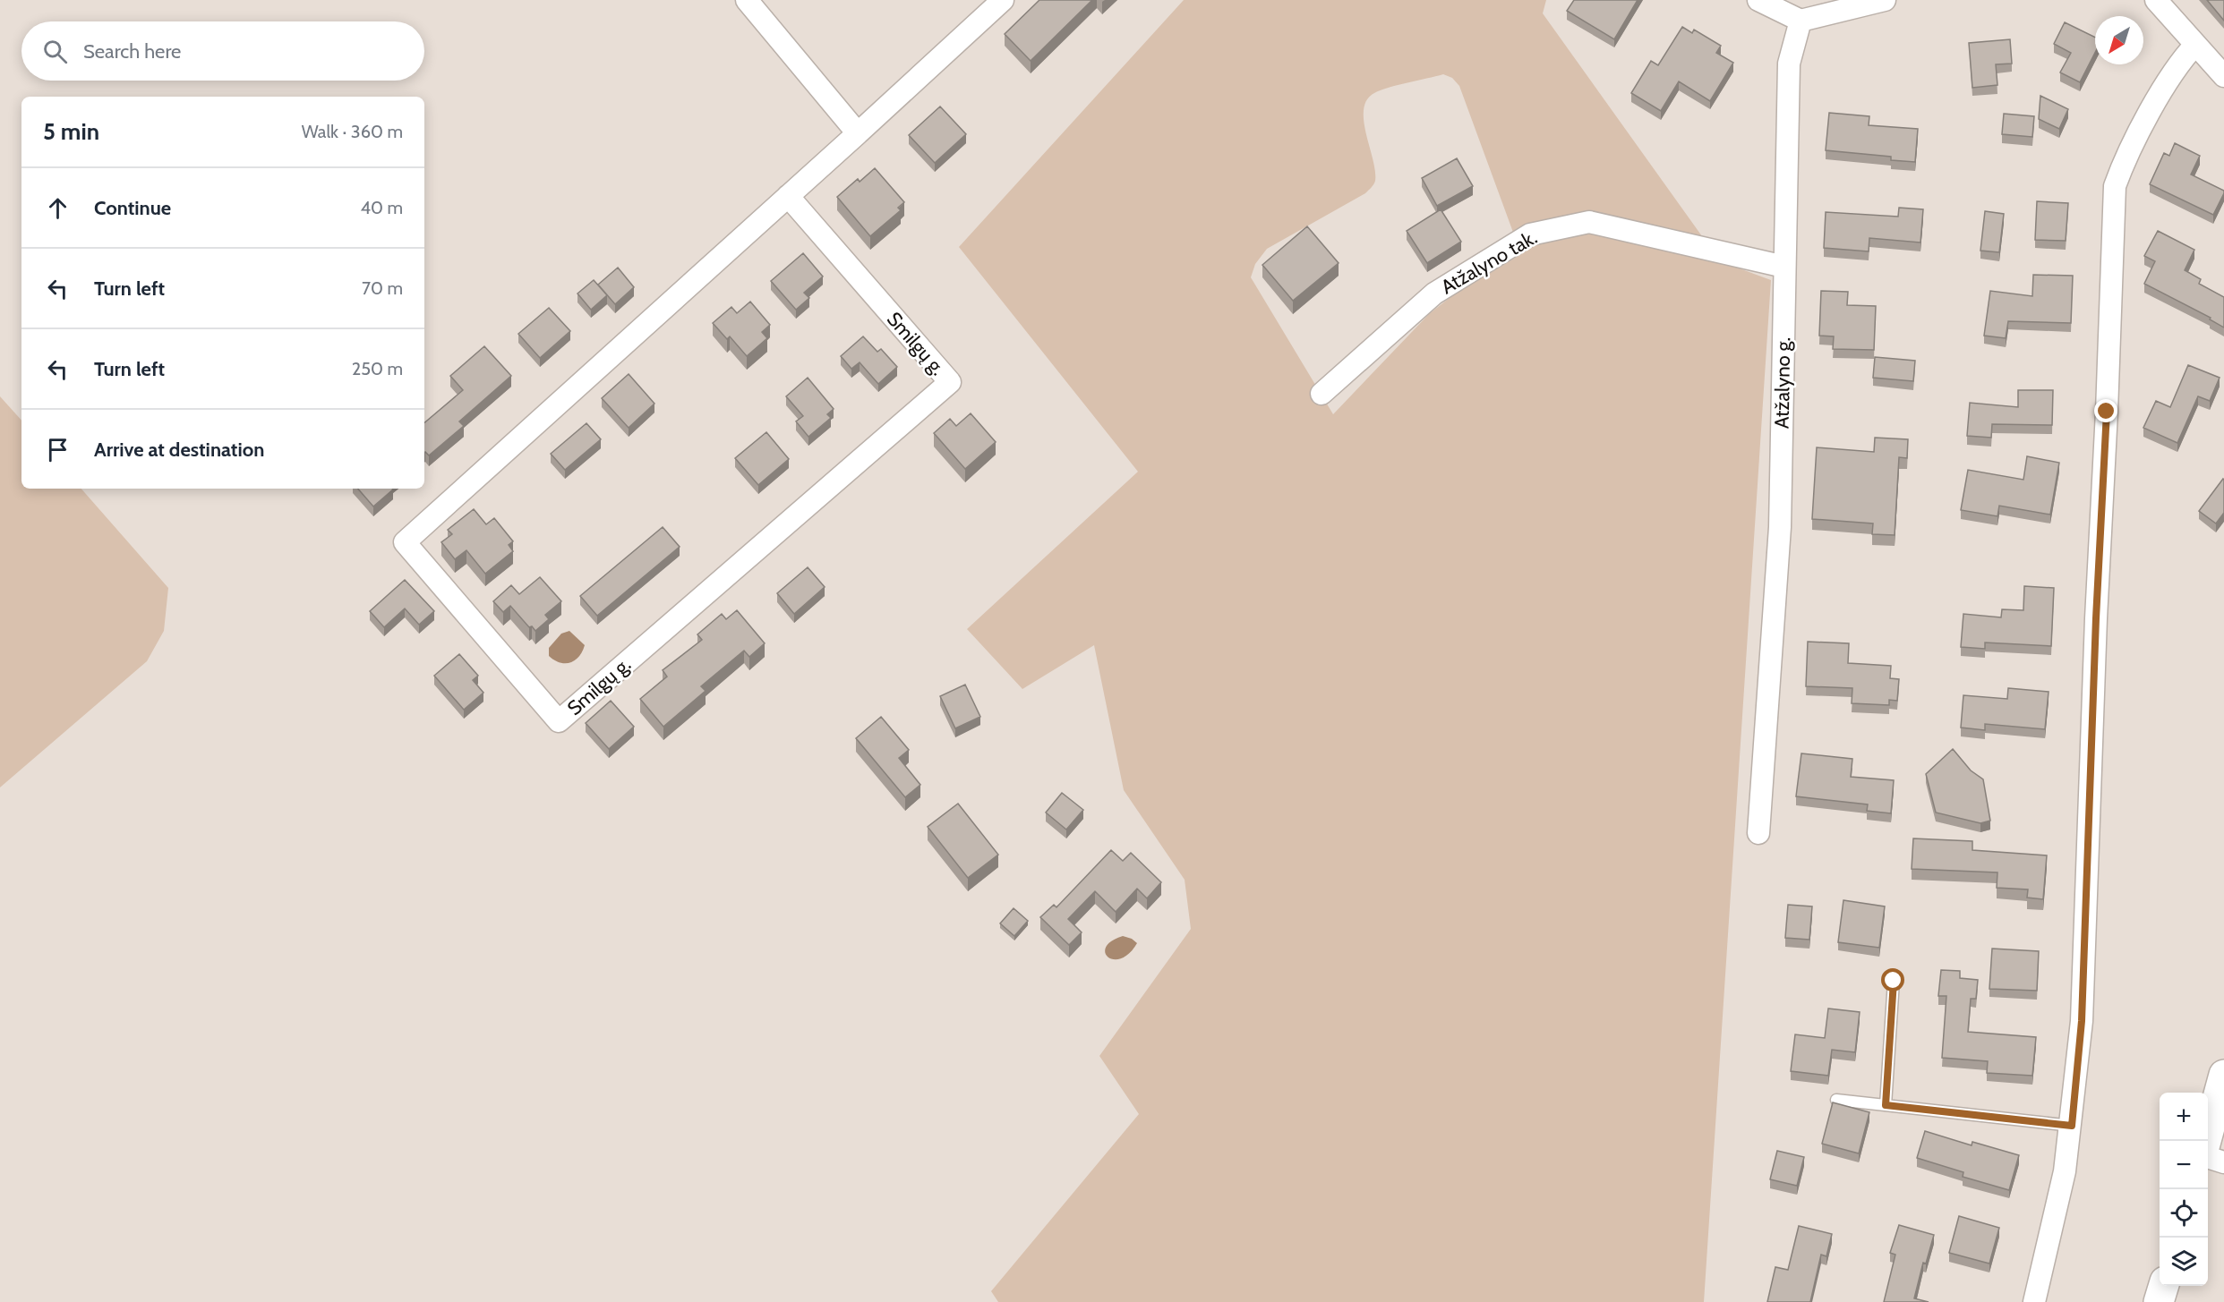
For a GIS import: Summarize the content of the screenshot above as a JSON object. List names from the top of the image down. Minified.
{"streets":{"street":["Atžalyno tak.","Smilgų g.","Atžalyno g."]},"crossings":[["Atžalyno tak.","Atžalyno g."]],"north":"bottom left","page":{"search":"Search here","heading":["5 min","Walk · 360 m"],"list":[["Continue","40 m"],["Turn left","70 m"],["Turn left","250 m"],"Arrive at destination"],"map_buttons":["+","−"]}}
